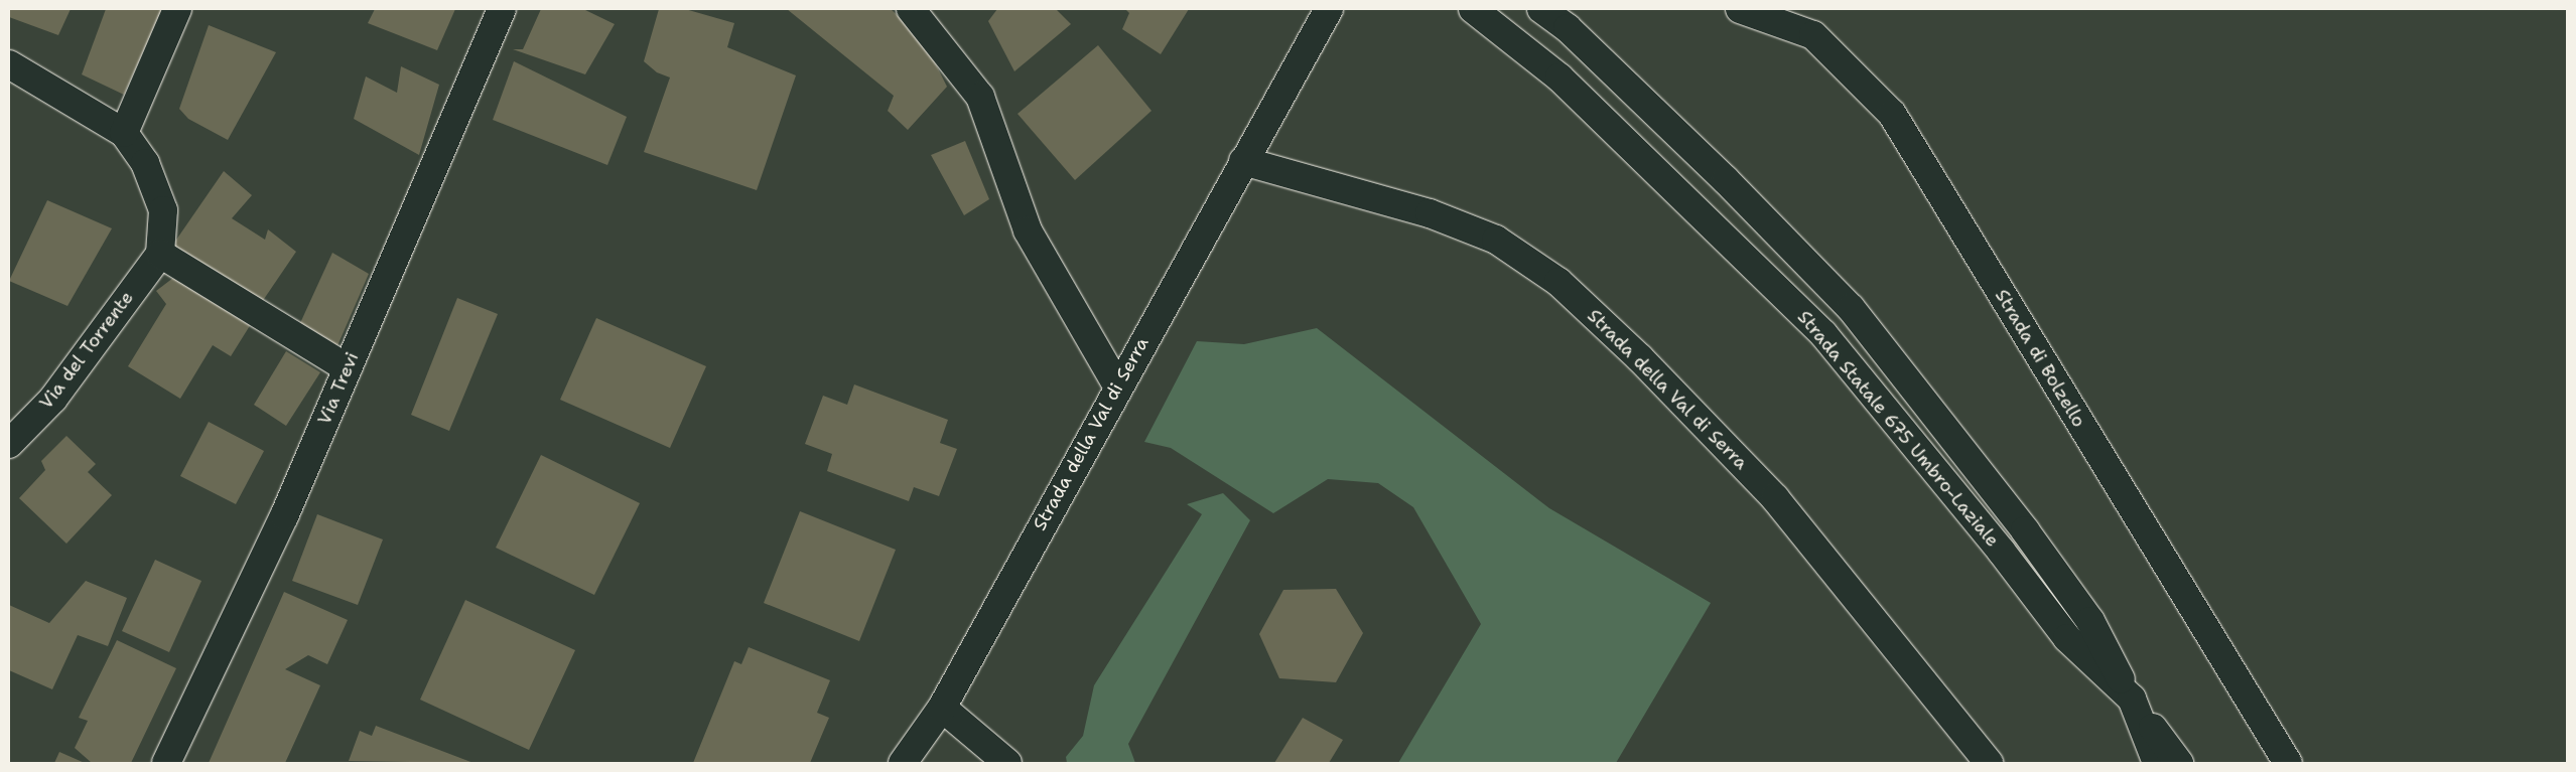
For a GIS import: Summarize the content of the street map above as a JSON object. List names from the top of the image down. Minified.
{"streets":{"main road":["Via del Torrente","Strada di Bolzello","Via Trevi","Strada della Val di Serra","Strada Statale 675 Umbro-Laziale"]}}
